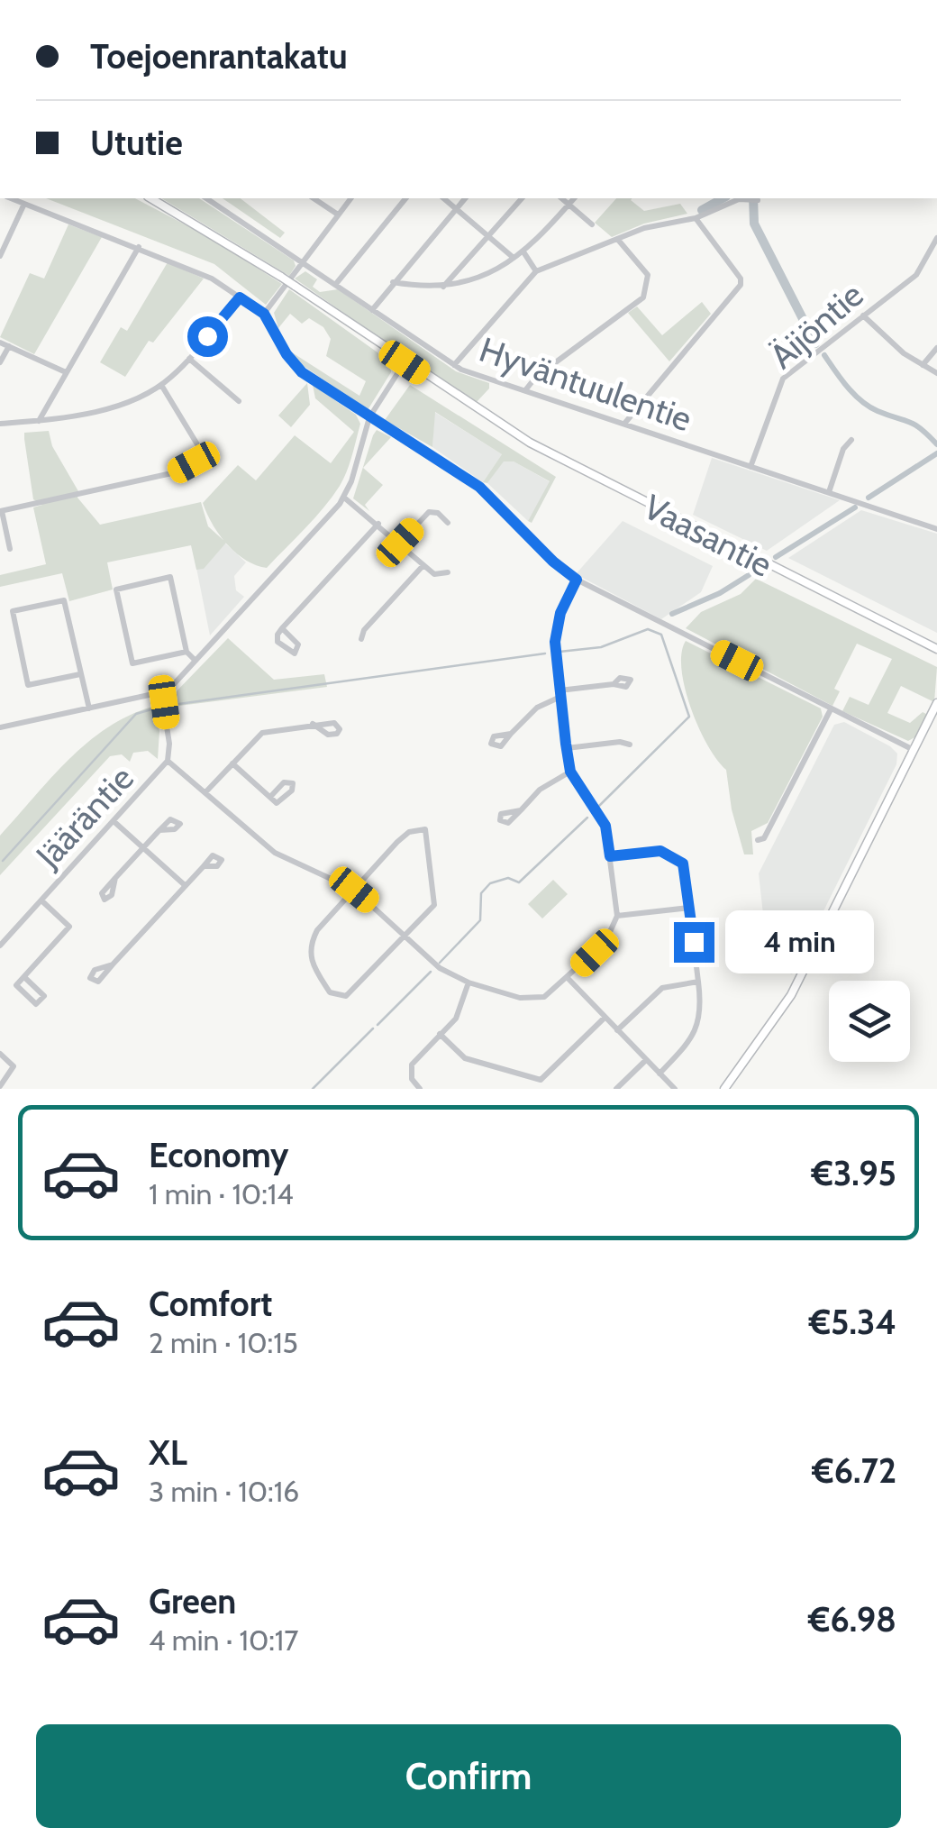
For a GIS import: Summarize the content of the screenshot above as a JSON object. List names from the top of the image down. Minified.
{"streets":{"main road":["Vaasantie"],"street":["Äijöntie","Hyväntuulentie","Jääräntie"]},"crossings":[["Äijöntie","Hyväntuulentie"]],"page":{"banner":["Toejoenrantakatu","Ututie"],"bubble":"4 min","list":[{"name":"Economy","note":"1 min · 10:14","value":"€3.95"},{"name":"Comfort","note":"2 min · 10:15","value":"€5.34"},{"name":"XL","note":"3 min · 10:16","value":"€6.72"},{"name":"Green","note":"4 min · 10:17","value":"€6.98"}],"buttons":"Confirm"}}
